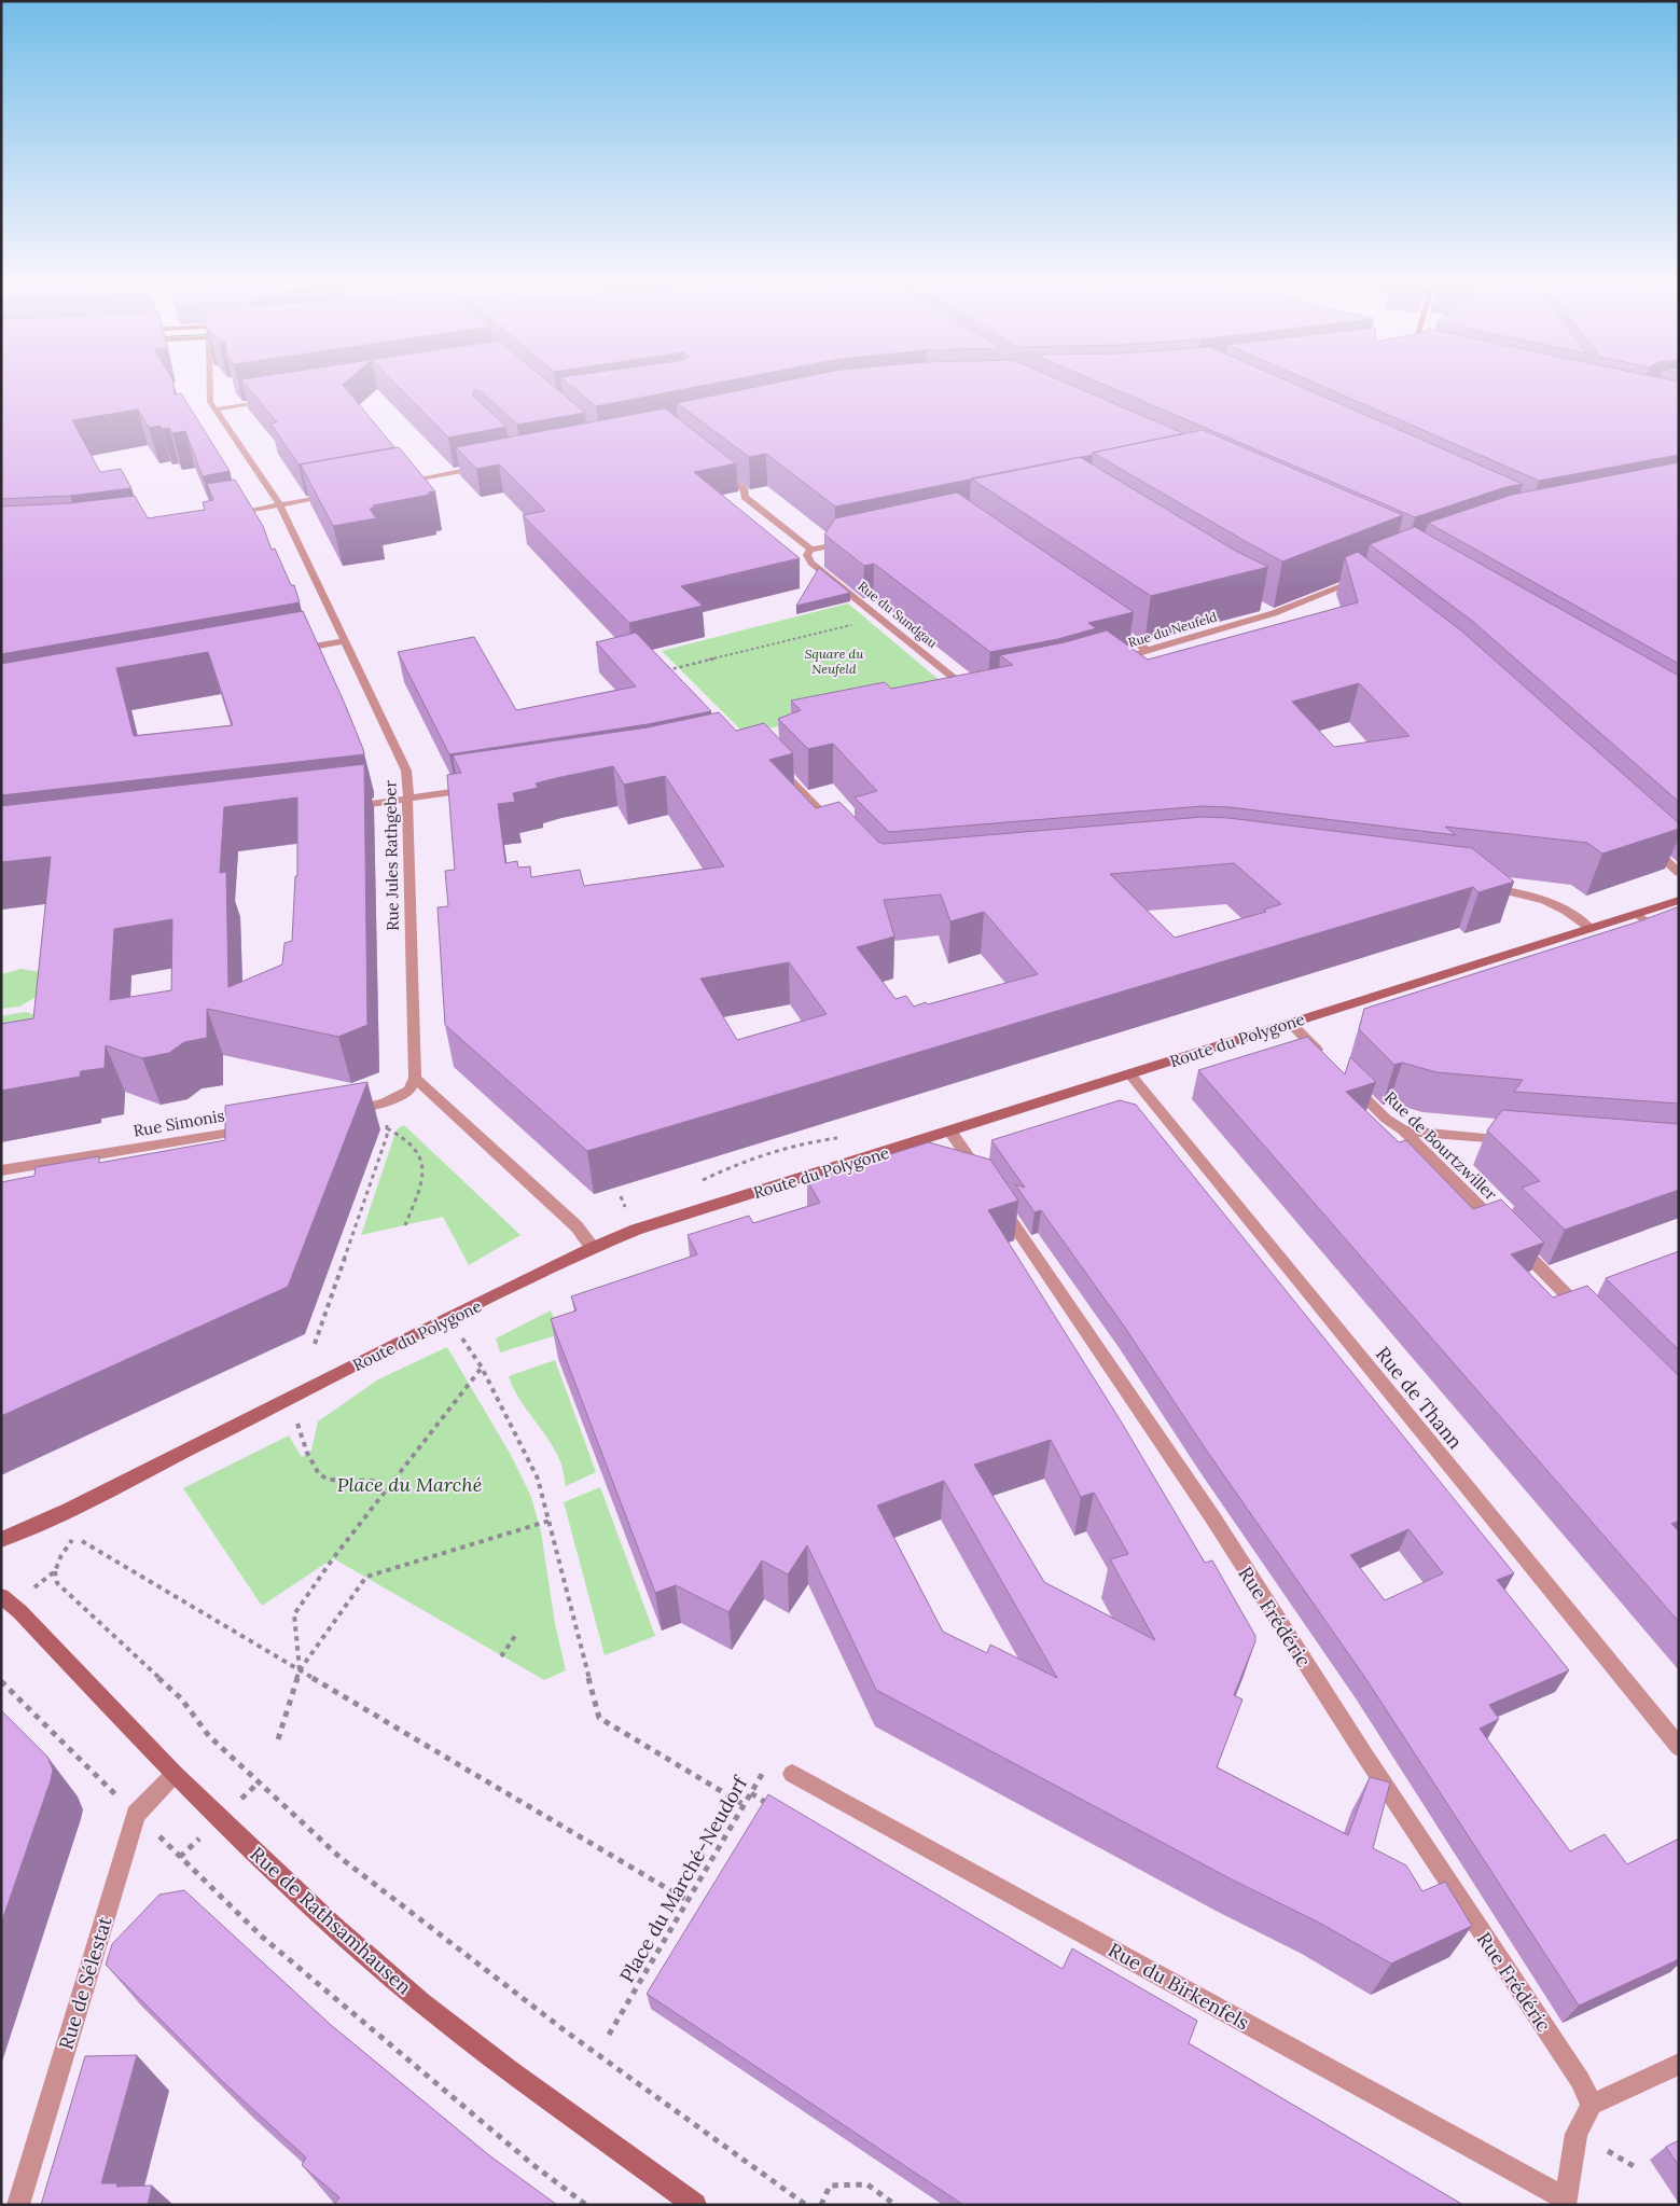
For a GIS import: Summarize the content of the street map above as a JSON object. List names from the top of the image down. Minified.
{"streets":{"street":["Rue du Sundgau","Rue du Neufeld","Rue Jules Rathgeber","Route du Polygone","Rue Simonis","Rue de Bourtzwiller","Rue de Thann","Rue Frédéric","Rue de Rathsamhausen","Rue de Sélestat","Rue du Birkenfels"],"path":["Place du Marché-Neudorf"]},"crossings":[["Route du Polygone","Rue de Thann"],["Place du Marché-Neudorf","Rue du Birkenfels"],["Rue de Rathsamhausen","Rue de Sélestat"]],"parks":["Square du Neufeld","Place du Marché"]}
